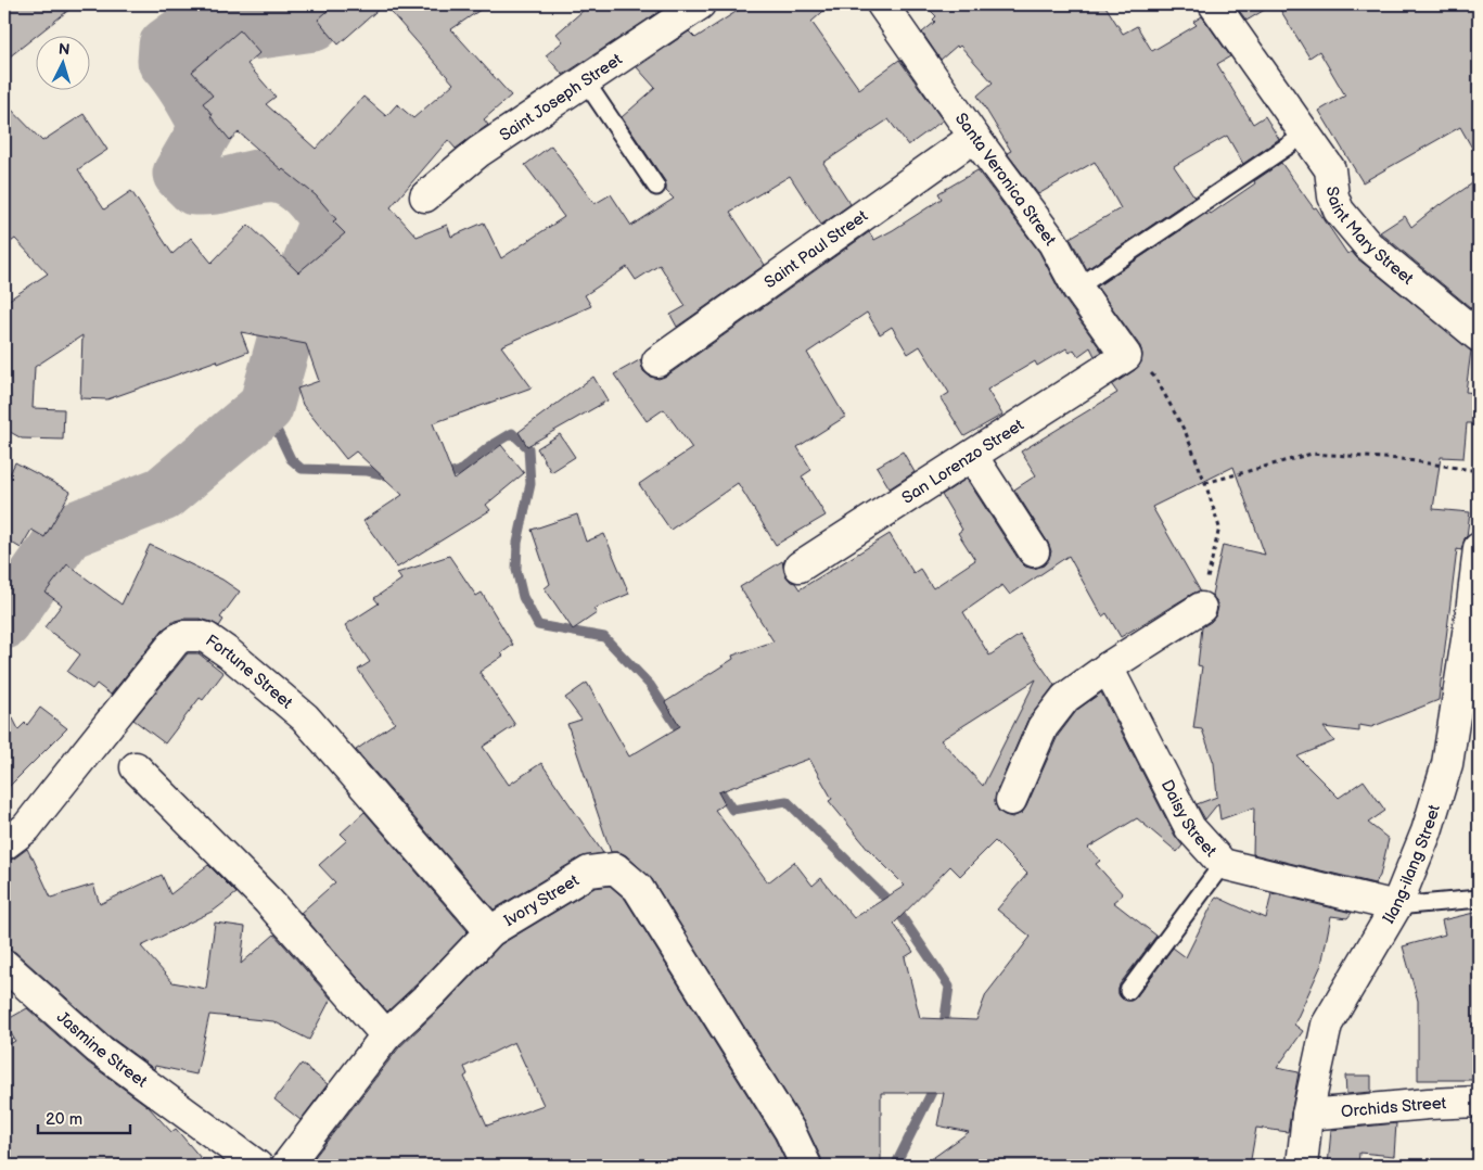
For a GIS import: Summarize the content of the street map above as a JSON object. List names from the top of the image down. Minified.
{"streets":{"street":["Saint Joseph Street","Santa Veronica Street","Saint Mary Street","Saint Paul Street","San Lorenzo Street","Fortune Street","Daisy Street","Ilang-ilang Street","Ivory Street","Jasmine Street","Orchids Street"]},"crossings":[["Santa Veronica Street","Saint Paul Street"],["Santa Veronica Street","San Lorenzo Street"],["Fortune Street","Ivory Street"],["Daisy Street","Ilang-ilang Street"],["Ilang-ilang Street","Orchids Street"]],"scale_bar":"20 m","north":"top"}
